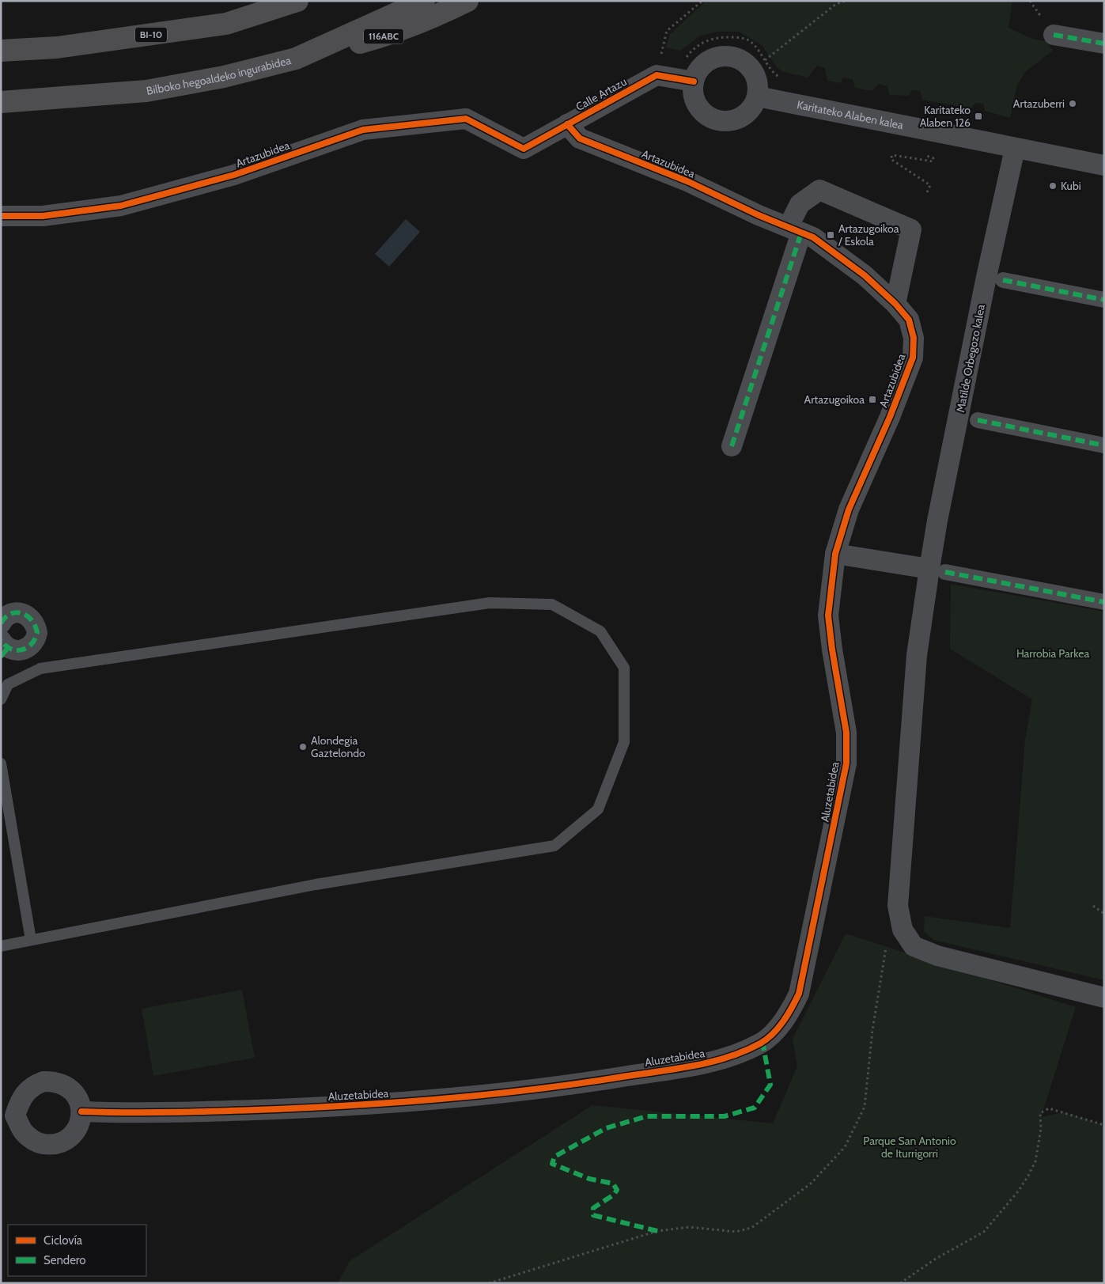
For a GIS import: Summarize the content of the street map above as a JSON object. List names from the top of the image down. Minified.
{"streets":{"highway":["BI-10","116ABC","Bilboko hegoaldeko ingurabidea"],"street":["Calle Artazu","Karitateko Alaben kalea","Artazubidea","Matilde Orbegozo kalea","Aluzetabidea"]},"crossings":[["116ABC","Bilboko hegoaldeko ingurabidea"],["Calle Artazu","Artazubidea"],["Karitateko Alaben kalea","Matilde Orbegozo kalea"],["Artazubidea","Aluzetabidea"]],"parks":["Harrobia Parkea","Parque San Antonio de Iturrigorri"],"places":{"other":["Artazuberri","Kubi","Alondegia Gaztelondo"],"transit":["Karitateko Alaben 126","Artazugoikoa / Eskola","Artazugoikoa"]},"legend":["Ciclovía","Sendero"]}
